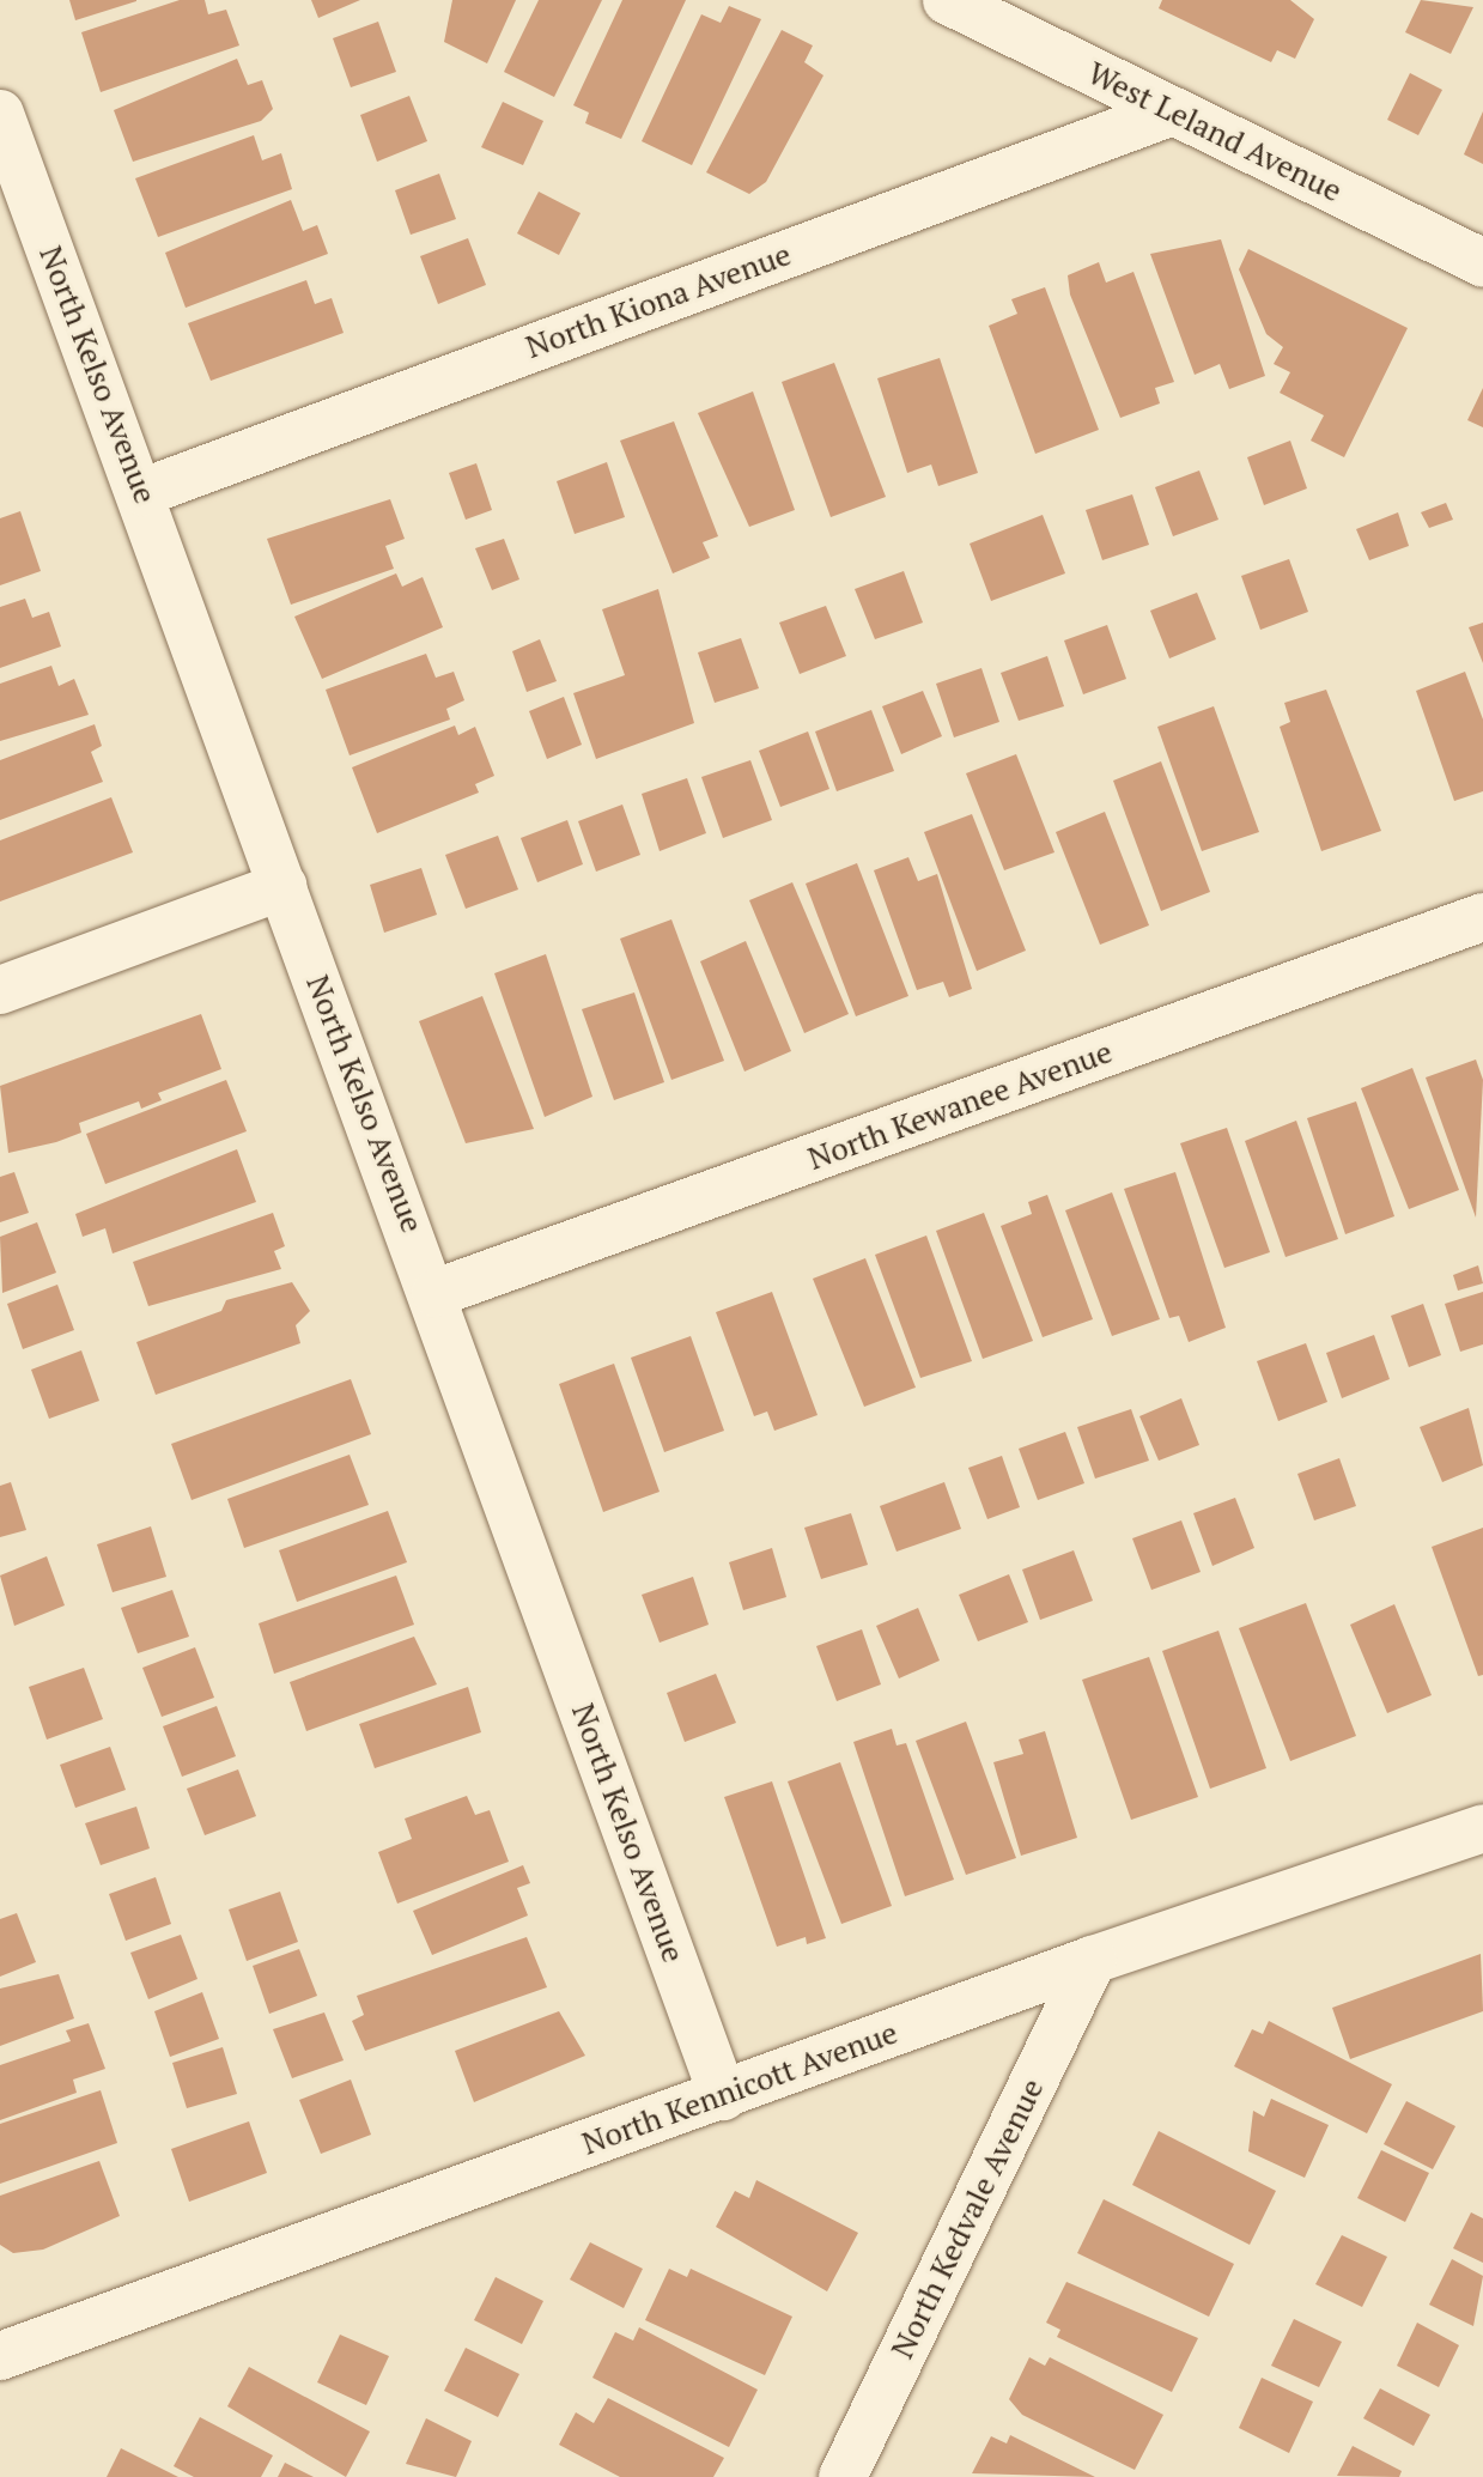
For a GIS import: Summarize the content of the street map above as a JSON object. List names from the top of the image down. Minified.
{"streets":{"street":["West Leland Avenue","North Kiona Avenue","North Kelso Avenue","North Kewanee Avenue","North Kennicott Avenue","North Kedvale Avenue"]},"crossings":[["West Leland Avenue","North Kiona Avenue"],["North Kiona Avenue","North Kelso Avenue"],["North Kelso Avenue","North Kewanee Avenue"],["North Kelso Avenue","North Kennicott Avenue"],["North Kennicott Avenue","North Kedvale Avenue"]]}
